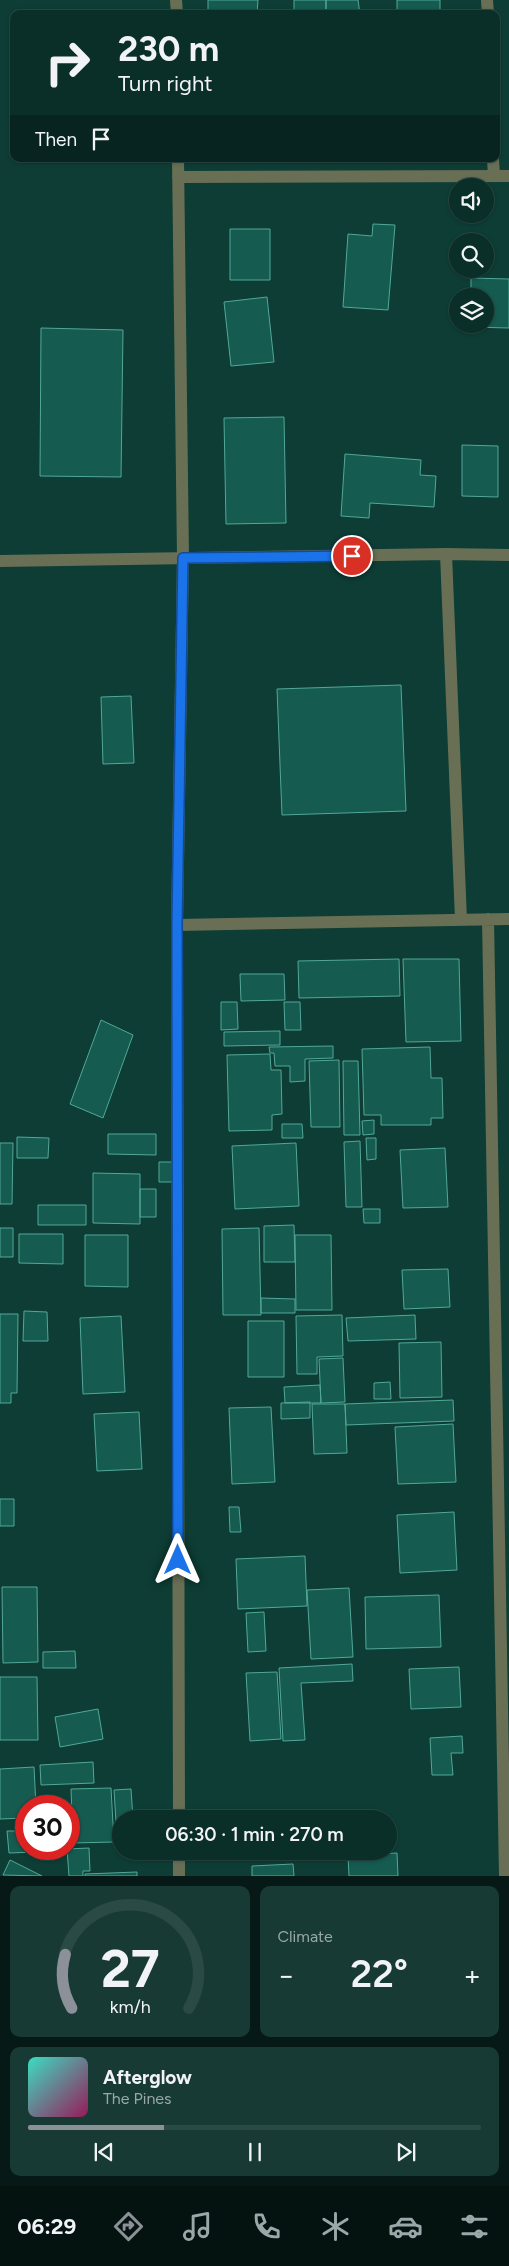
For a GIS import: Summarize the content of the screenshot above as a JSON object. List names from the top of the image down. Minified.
{"page":{"turn":["230 m","Turn right"],"then":"Then","limit":"30","trip":"06:30 · 1 min · 270 m","tile":"Climate","heat":["−","22°","+"],"song":["Afterglow","The Pines"],"tabs":"06:29","gauge":["27","km/h"]}}
